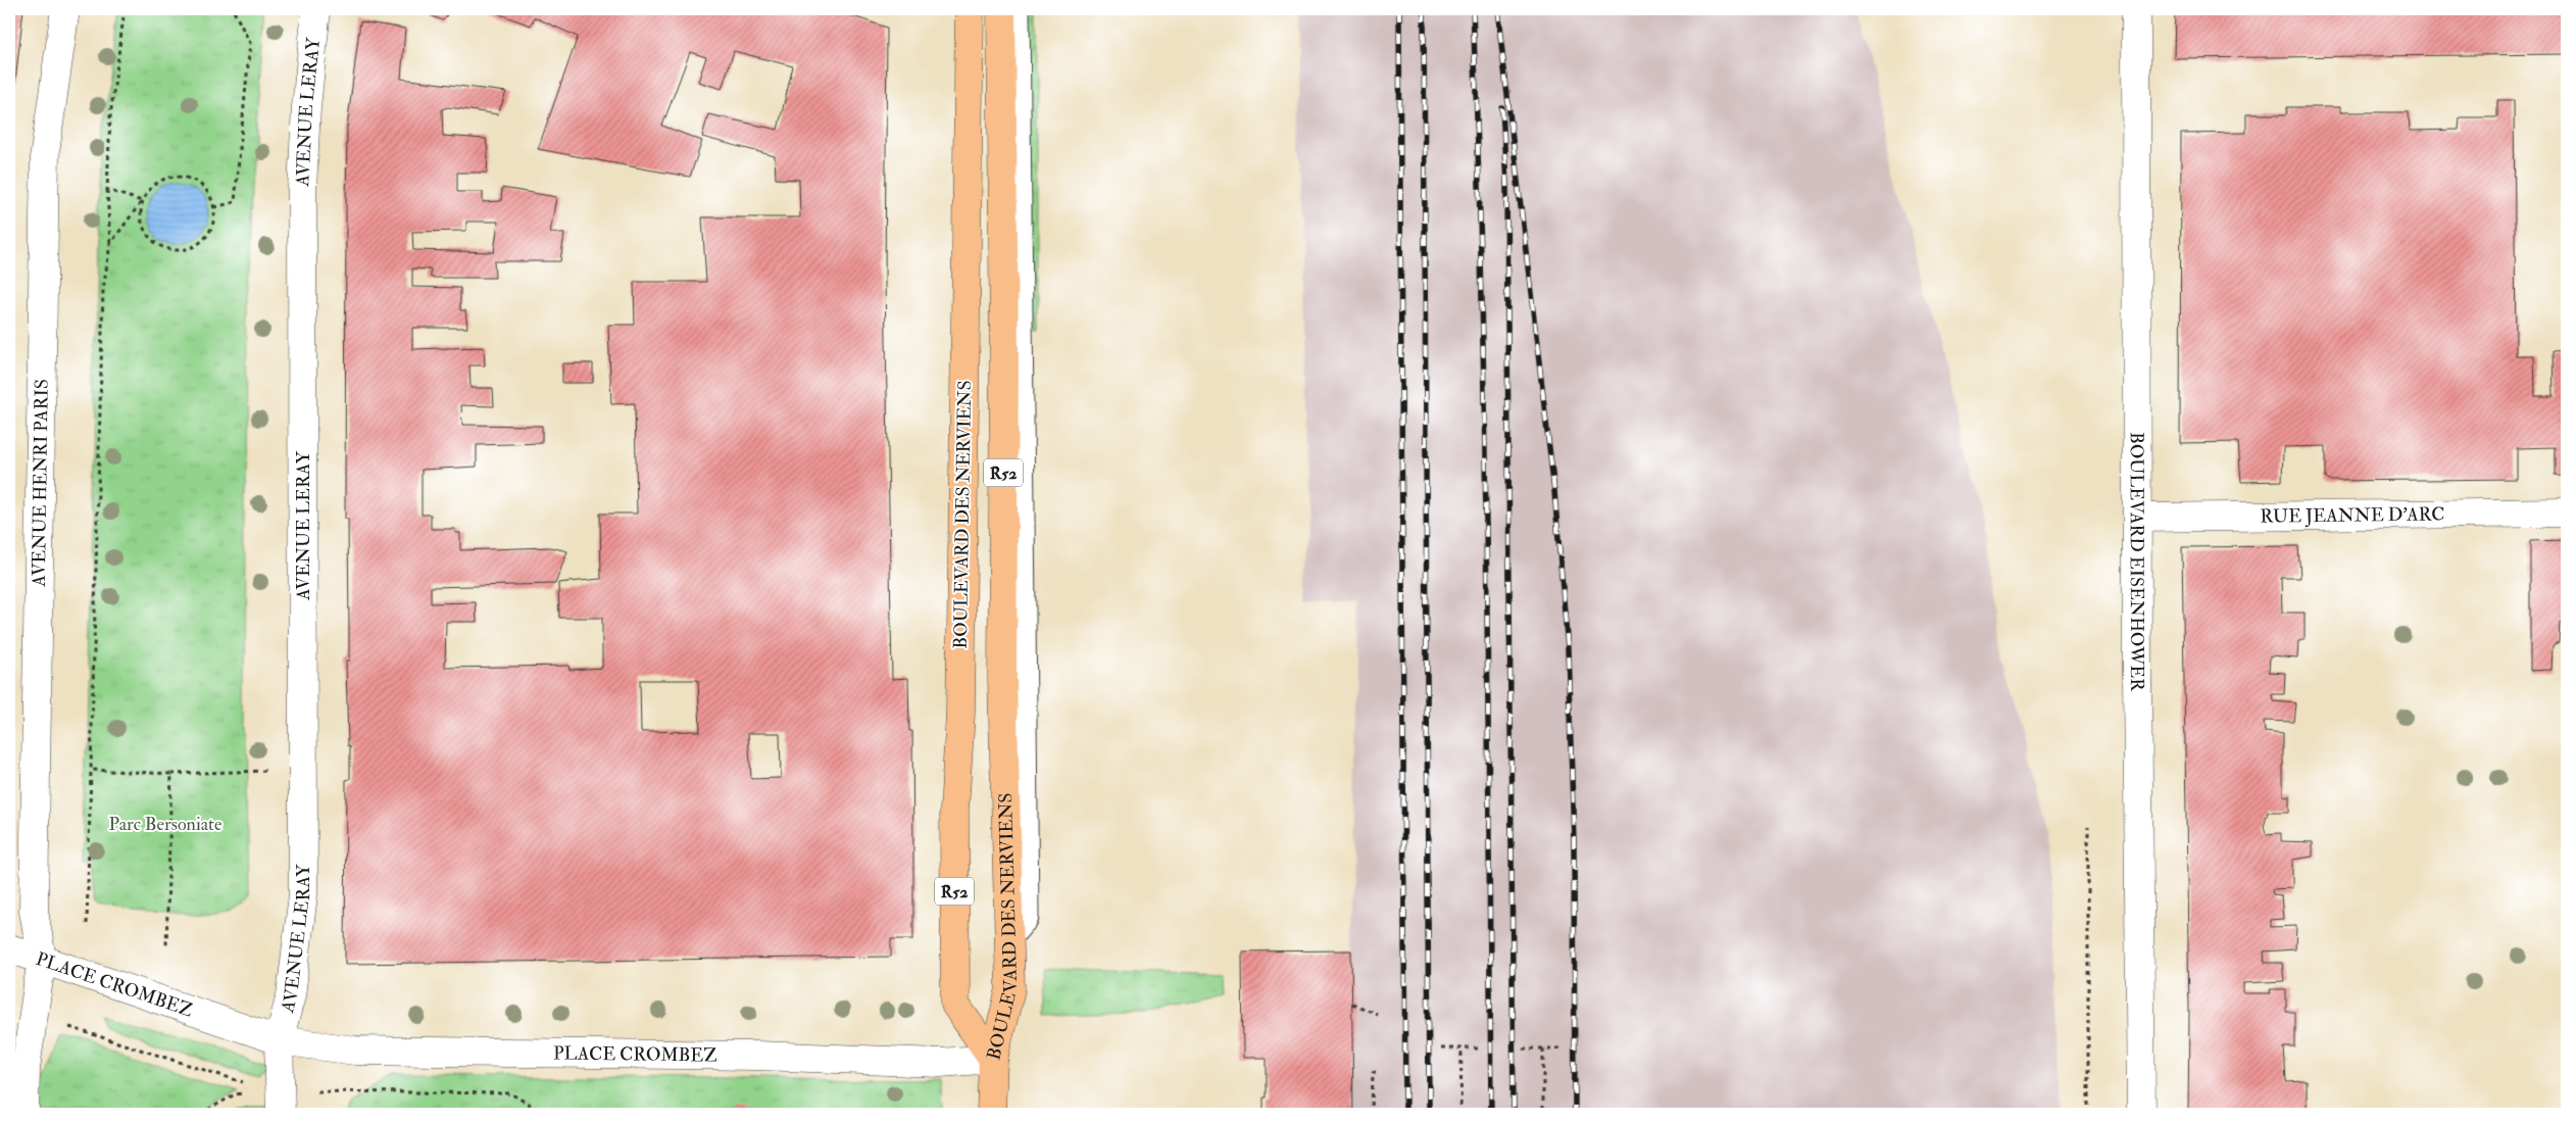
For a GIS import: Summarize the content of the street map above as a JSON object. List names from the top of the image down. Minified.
{"streets":{"main road":["R52","BOULEVARD DES NERVIENS"],"street":["AVENUE LERAY","AVENUE HENRI PARIS","RUE JEANNE D'ARC","BOULEVARD EISENHOWER","PLACE CROMBEZ"]},"crossings":[["AVENUE LERAY","PLACE CROMBEZ"],["R52","BOULEVARD DES NERVIENS"],["R52","PLACE CROMBEZ"],["AVENUE HENRI PARIS","PLACE CROMBEZ"],["BOULEVARD DES NERVIENS","PLACE CROMBEZ"],["RUE JEANNE D'ARC","BOULEVARD EISENHOWER"]],"parks":["Parc Bersoniate"]}
